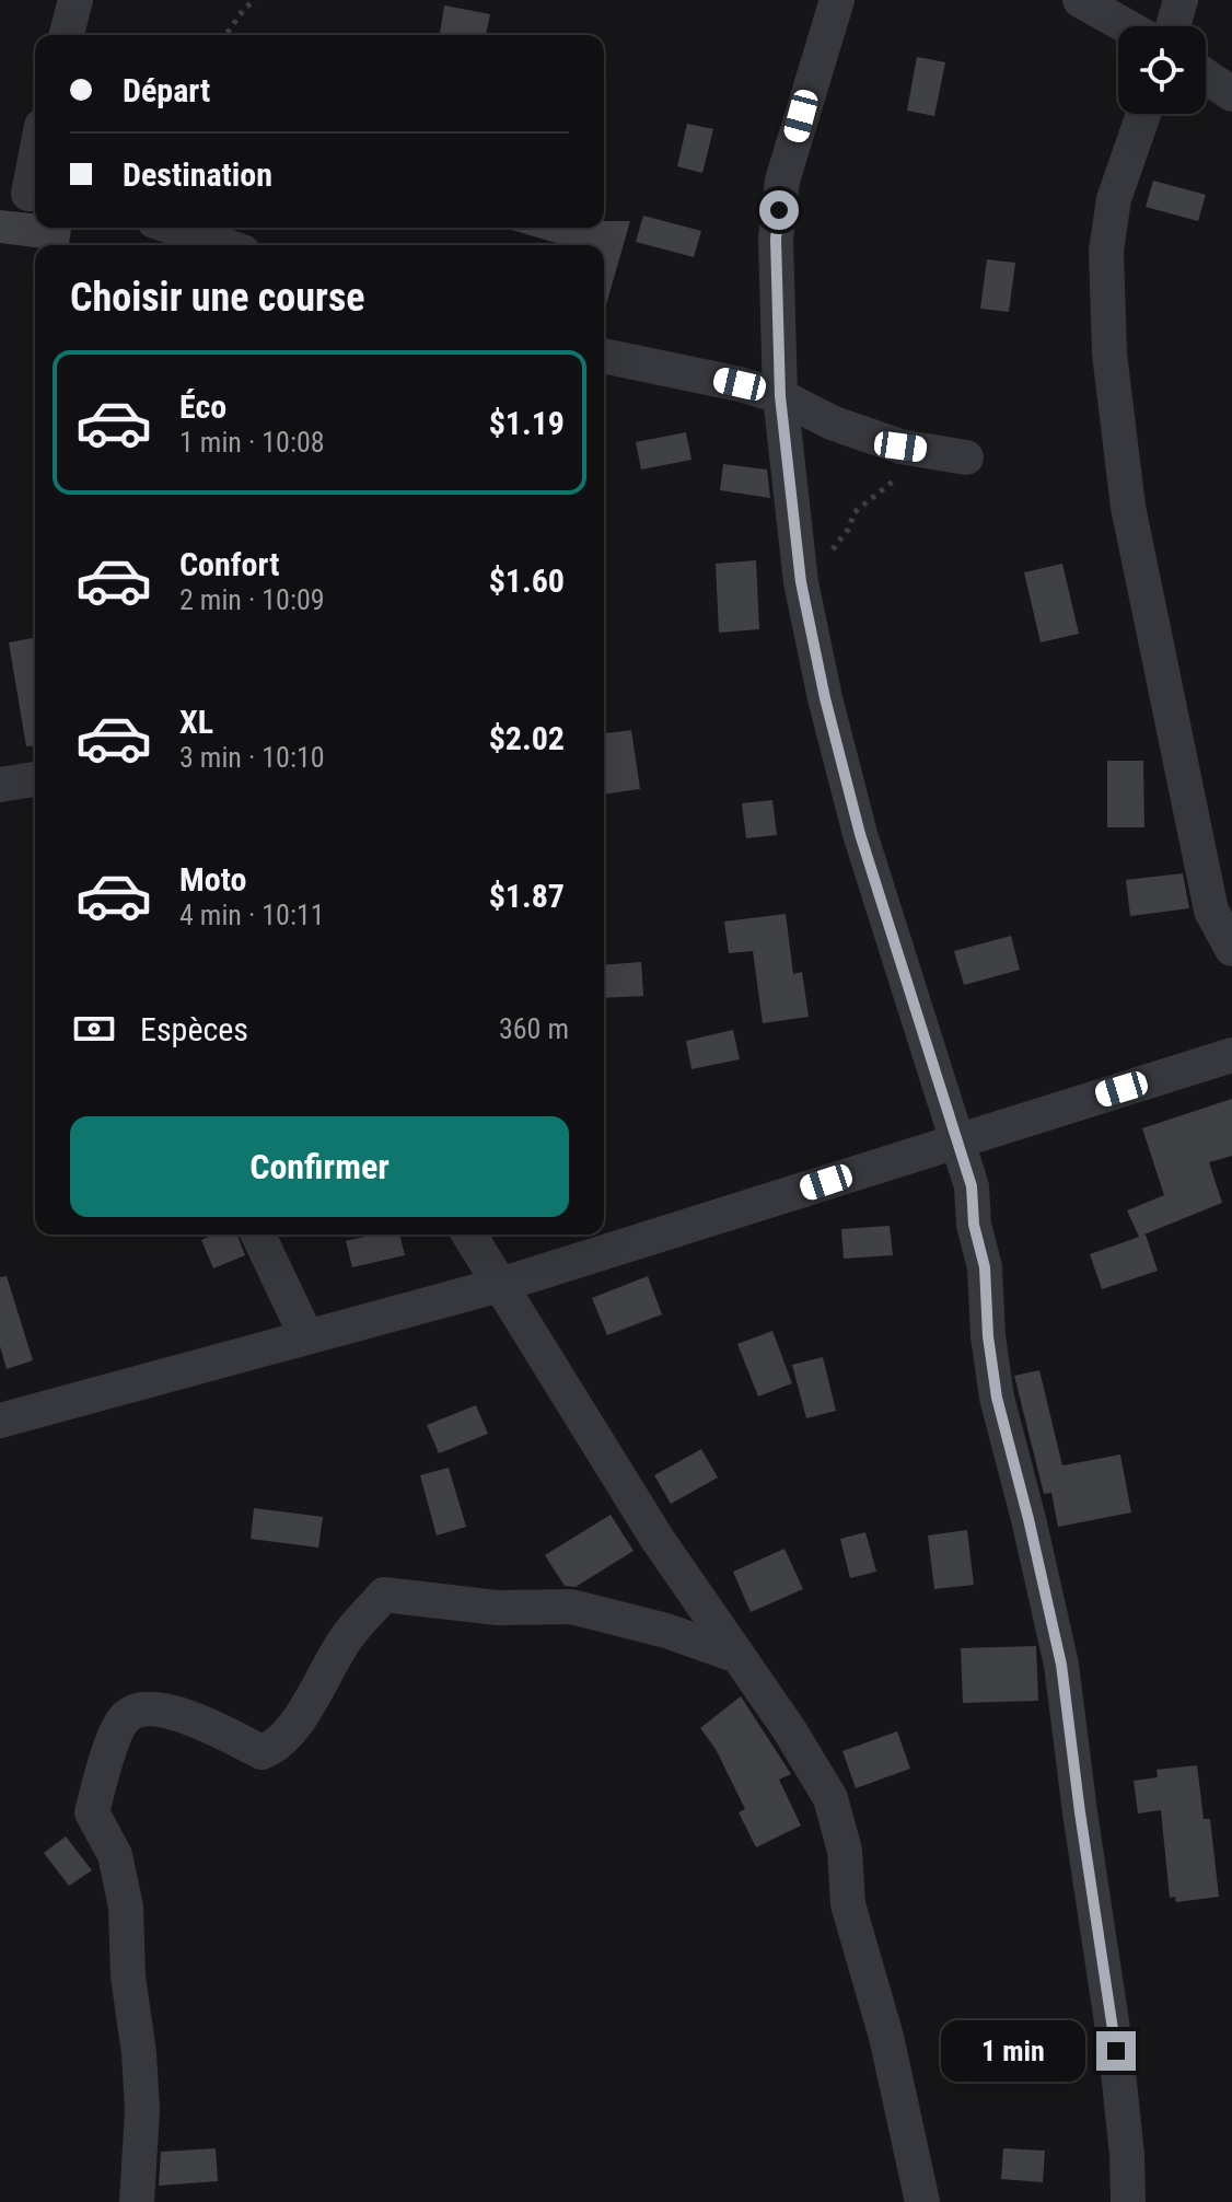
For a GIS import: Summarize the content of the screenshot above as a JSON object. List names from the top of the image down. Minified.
{"page":{"banner":["Départ","Destination"],"heading":"Choisir une course","list":[{"name":"Éco","note":"1 min · 10:08","value":"$1.19"},{"name":"Confort","note":"2 min · 10:09","value":"$1.60"},{"name":"XL","note":"3 min · 10:10","value":"$2.02"},{"name":"Moto","note":"4 min · 10:11","value":"$1.87"}],"pay":["Espèces","360 m"],"buttons":"Confirmer","bubble":"1 min"}}
